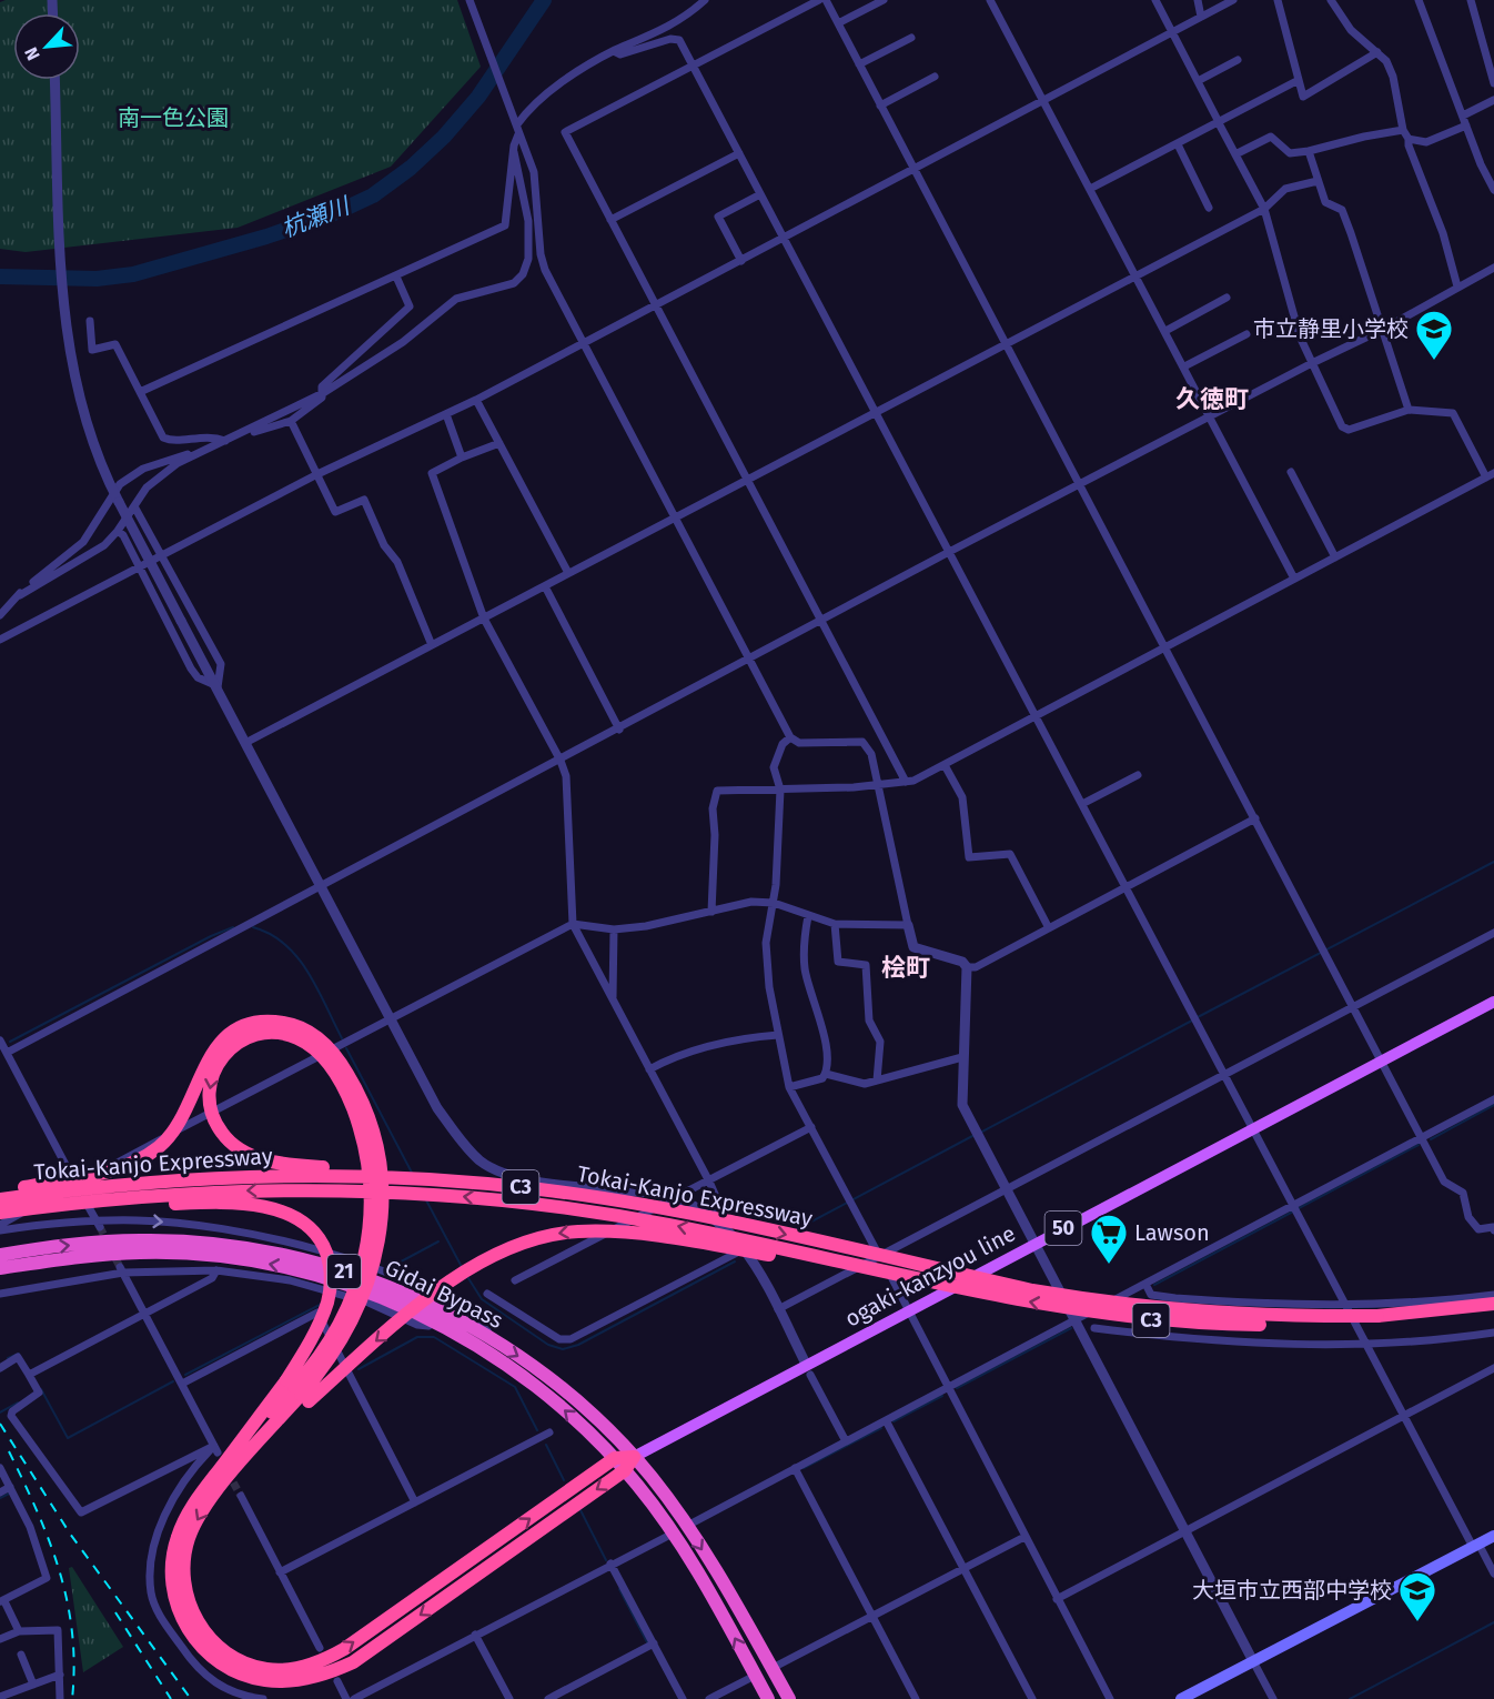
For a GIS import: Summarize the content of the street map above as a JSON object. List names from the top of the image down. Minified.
{"streets":{"highway":["Tokai-Kanjo Expressway","C3","21","Gidai Bypass"],"main road":["50","ogaki-kanzyou line"]},"crossings":[["21","ogaki-kanzyou line"],["21","Gidai Bypass"],["ogaki-kanzyou line","Gidai Bypass"]],"districts":["久徳町","桧町"],"water":["杭瀬川"],"parks":["南一色公園"],"places":{"school or university":["市立静里小学校","大垣市立西部中学校"],"supermarket":["Lawson"]},"north":"bottom left"}
